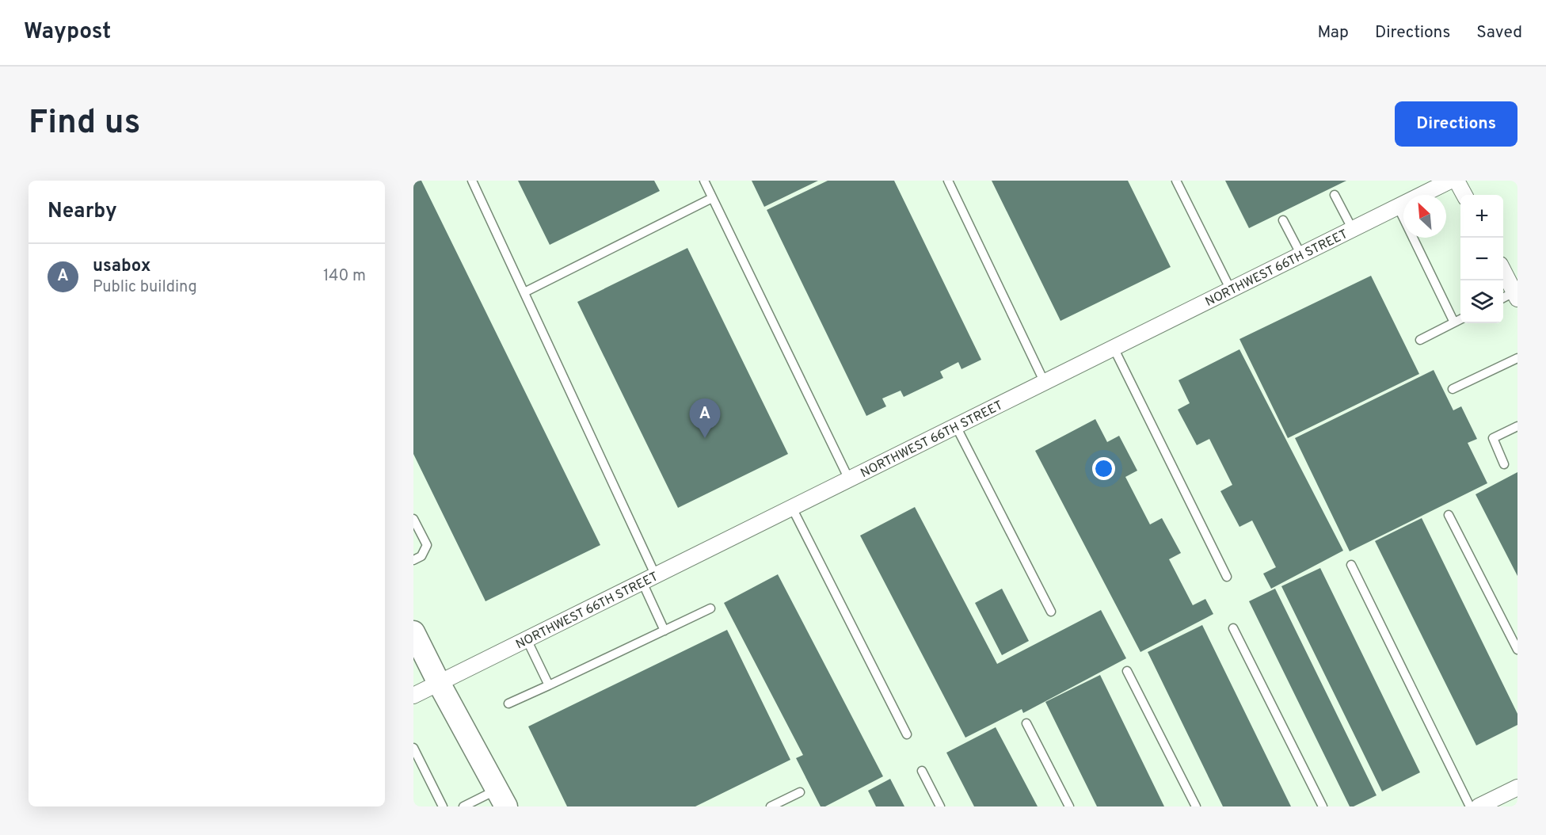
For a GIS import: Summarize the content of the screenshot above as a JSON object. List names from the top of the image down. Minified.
{"streets":{"street":["NORTHWEST 66TH STREET"]},"north":"top left","page":{"header":"Waypost","nav":["Map","Directions","Saved"],"buttons":"Directions","title":"Find us","heading":"Nearby","map_buttons":["+","−"],"list":[{"mark":"A","name":"usabox","note":"Public building","value":"140 m"}],"pins":"A"}}
